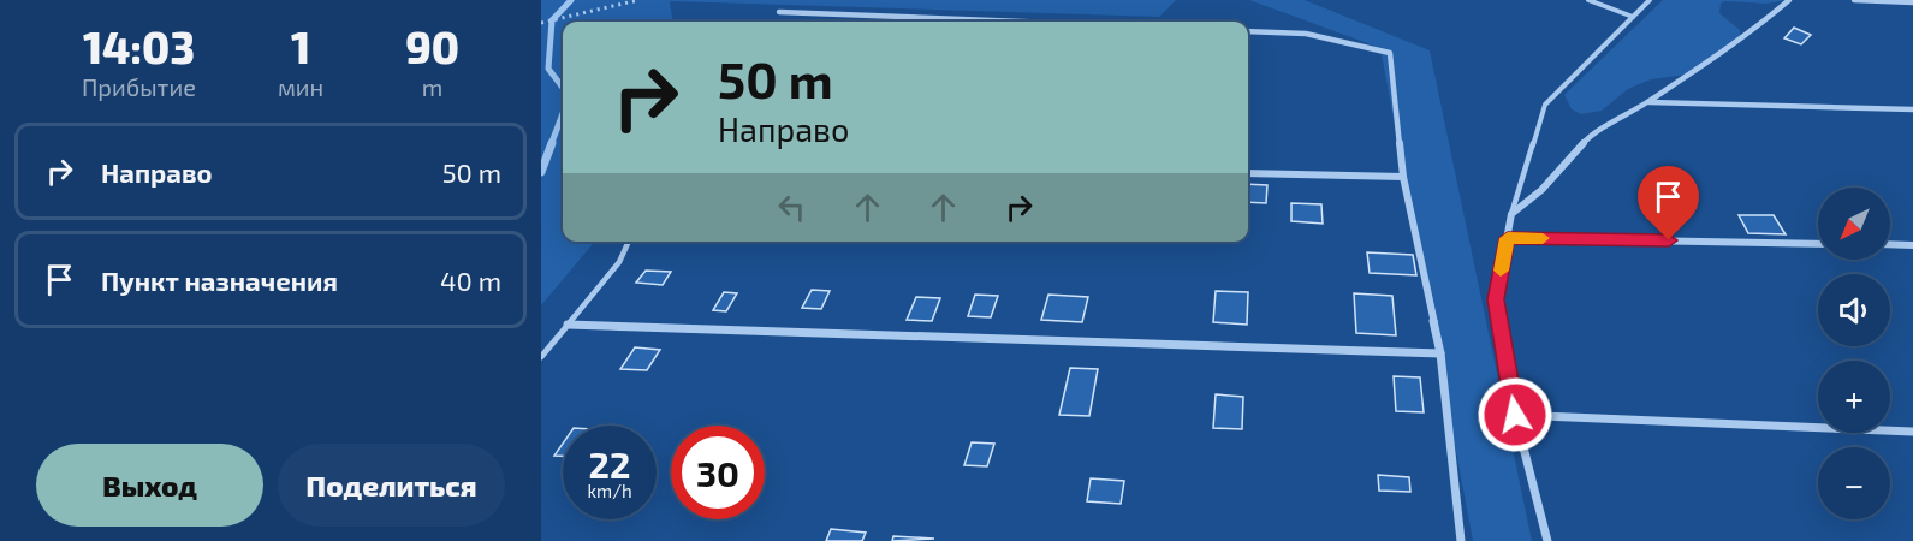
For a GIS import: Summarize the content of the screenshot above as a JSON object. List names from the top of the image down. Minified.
{"north":"bottom left","page":{"eta":["14:03","Прибытие","1","мин","90","m"],"turn":["50 m","Направо"],"list":[{"name":"Направо","value":"50 m"},{"name":"Пункт назначения","value":"40 m"}],"map_buttons":["+","−"],"speed":"22 km/h","limit":"30","buttons":["Выход","Поделиться"]}}
